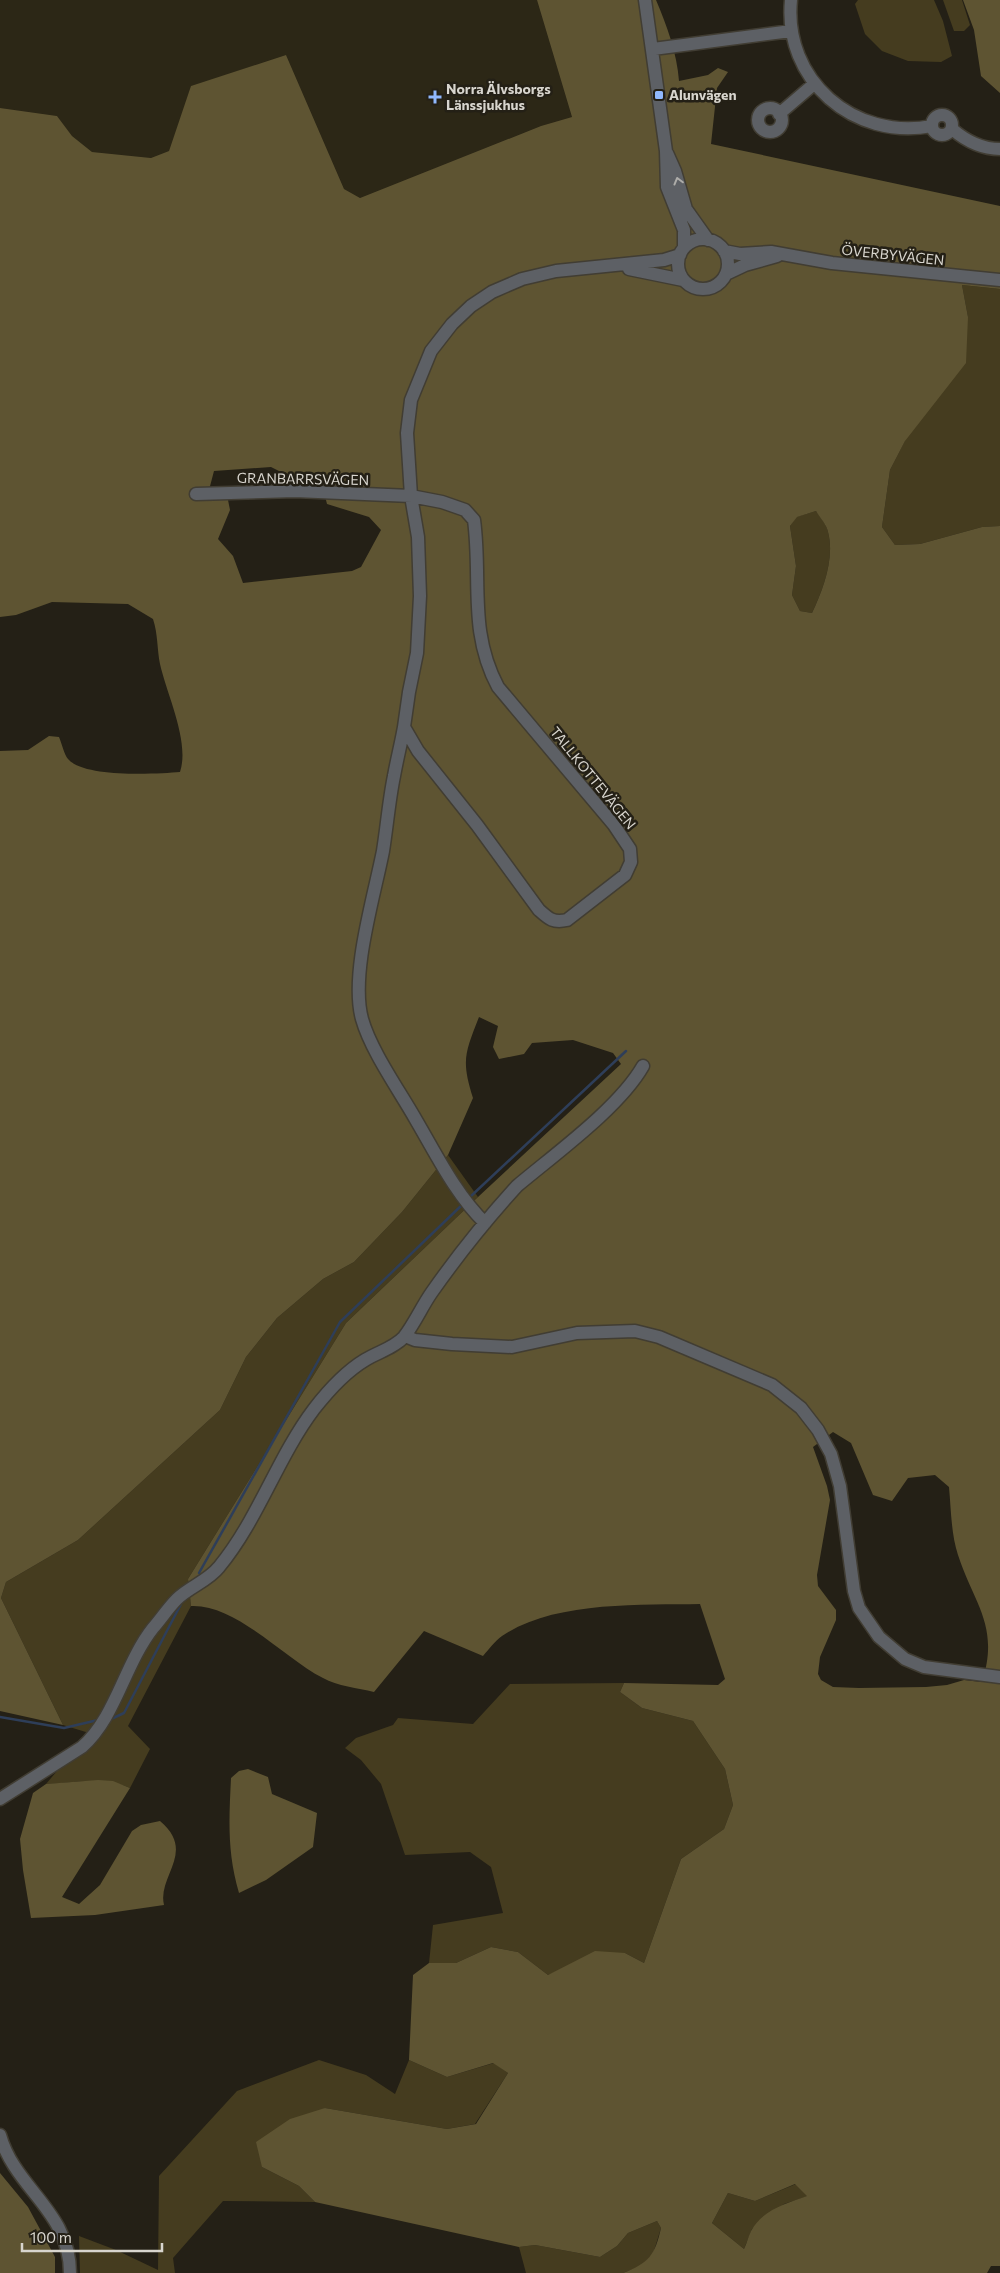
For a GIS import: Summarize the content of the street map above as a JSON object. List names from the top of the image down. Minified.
{"streets":{"street":["ÖVERBYVÄGEN","GRANBARRSVÄGEN","TALLKOTTEVÄGEN"]},"crossings":[["GRANBARRSVÄGEN","TALLKOTTEVÄGEN"]],"places":{"transit":["Alunvägen"],"health":["Norra Älvsborgs Länssjukhus"]},"scale_bar":"100 m"}
